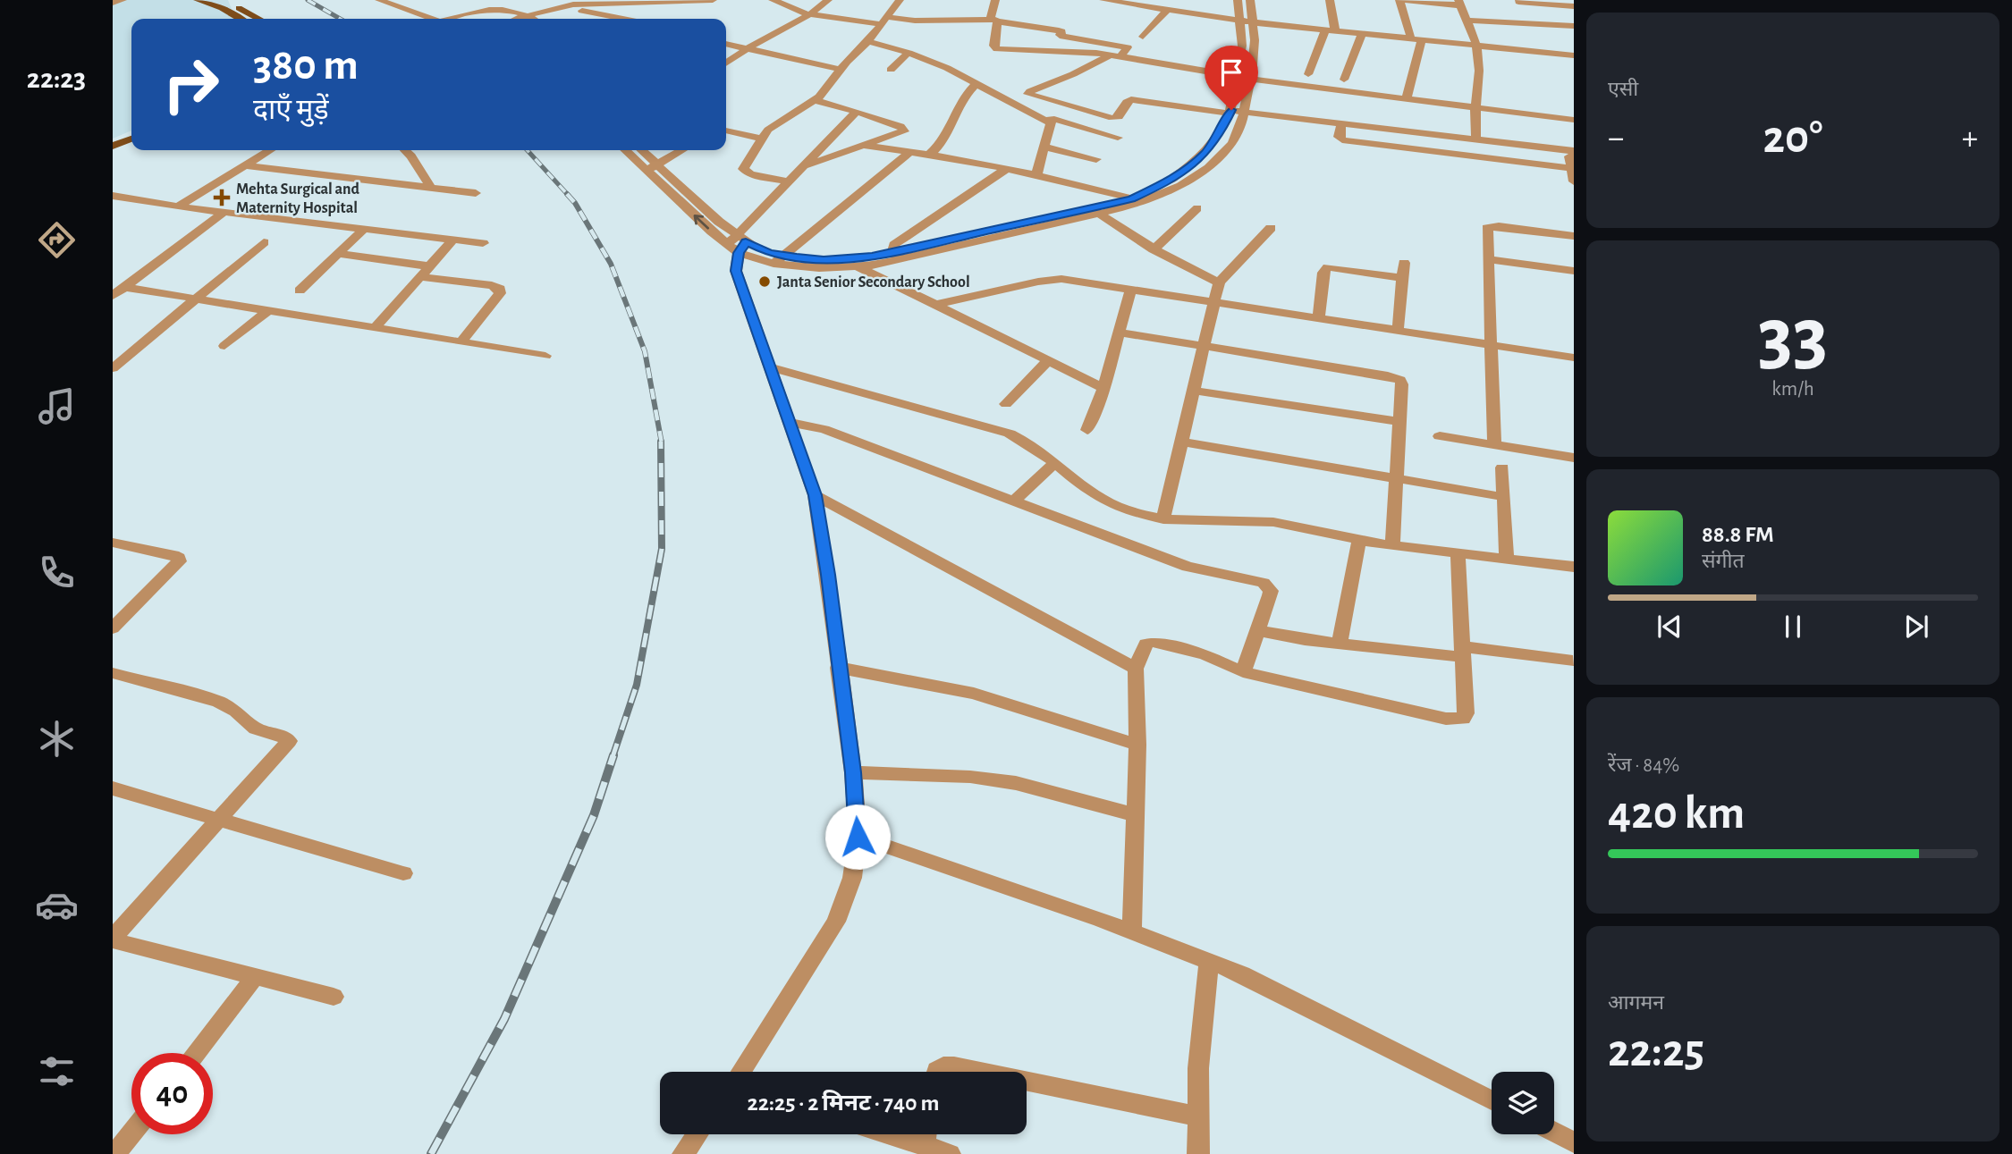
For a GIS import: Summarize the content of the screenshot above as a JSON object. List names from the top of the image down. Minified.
{"places":{"health":["Mehta Surgical and Maternity Hospital"],"other":["Janta Senior Secondary School"]},"page":{"tabs":"22:23","tile":["एसी",["33","km/h"],["रेंज · 84%","420 km"],["आगमन","22:25"]],"turn":["380 m","दाएँ मुड़ें"],"heat":["−","20°","+"],"song":["88.8 FM","संगीत"],"limit":"40","trip":"22:25 · 2 मिनट · 740 m"}}
